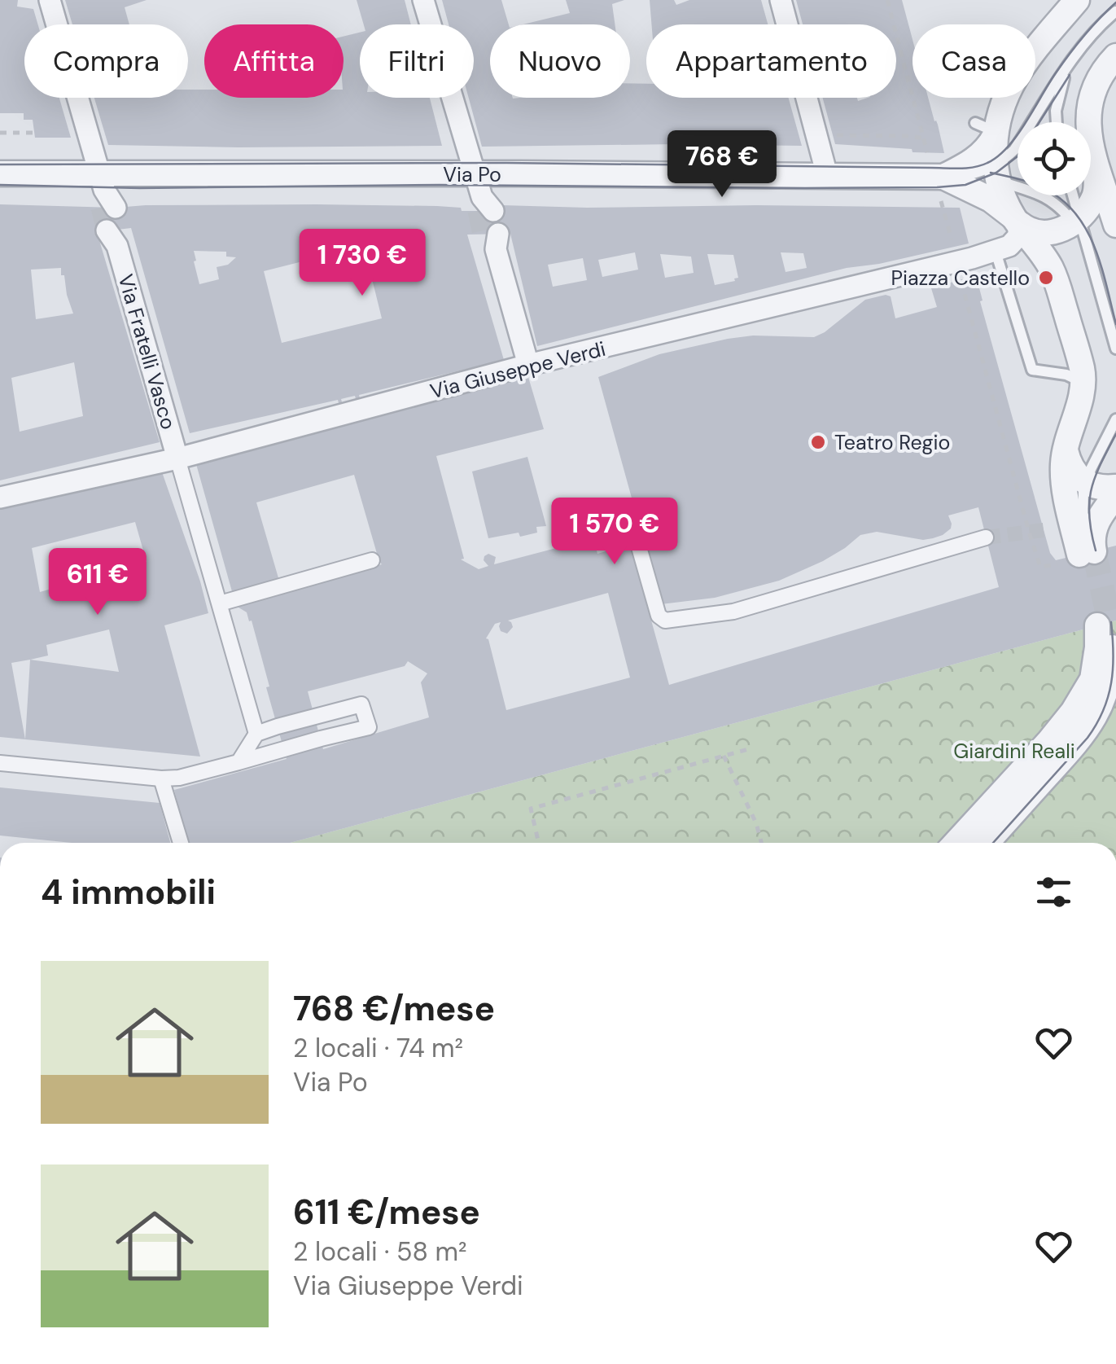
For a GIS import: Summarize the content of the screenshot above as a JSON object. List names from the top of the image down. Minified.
{"streets":{"street":["Via Po","Via Fratelli Vasco","Via Giuseppe Verdi"]},"crossings":[["Via Fratelli Vasco","Via Giuseppe Verdi"]],"parks":["Giardini Reali"],"places":["Piazza Castello","Teatro Regio"],"page":{"chip":["Compra","Affitta","Filtri","Nuovo","Appartamento","Casa"],"price":["768 €","1 730 €","1 570 €","611 €"],"heading":"4 immobili","list":[{"name":"768 €/mese","note":"2 locali · 74 m² · Via Po"},{"name":"611 €/mese","note":"2 locali · 58 m² · Via Giuseppe Verdi"}]}}
